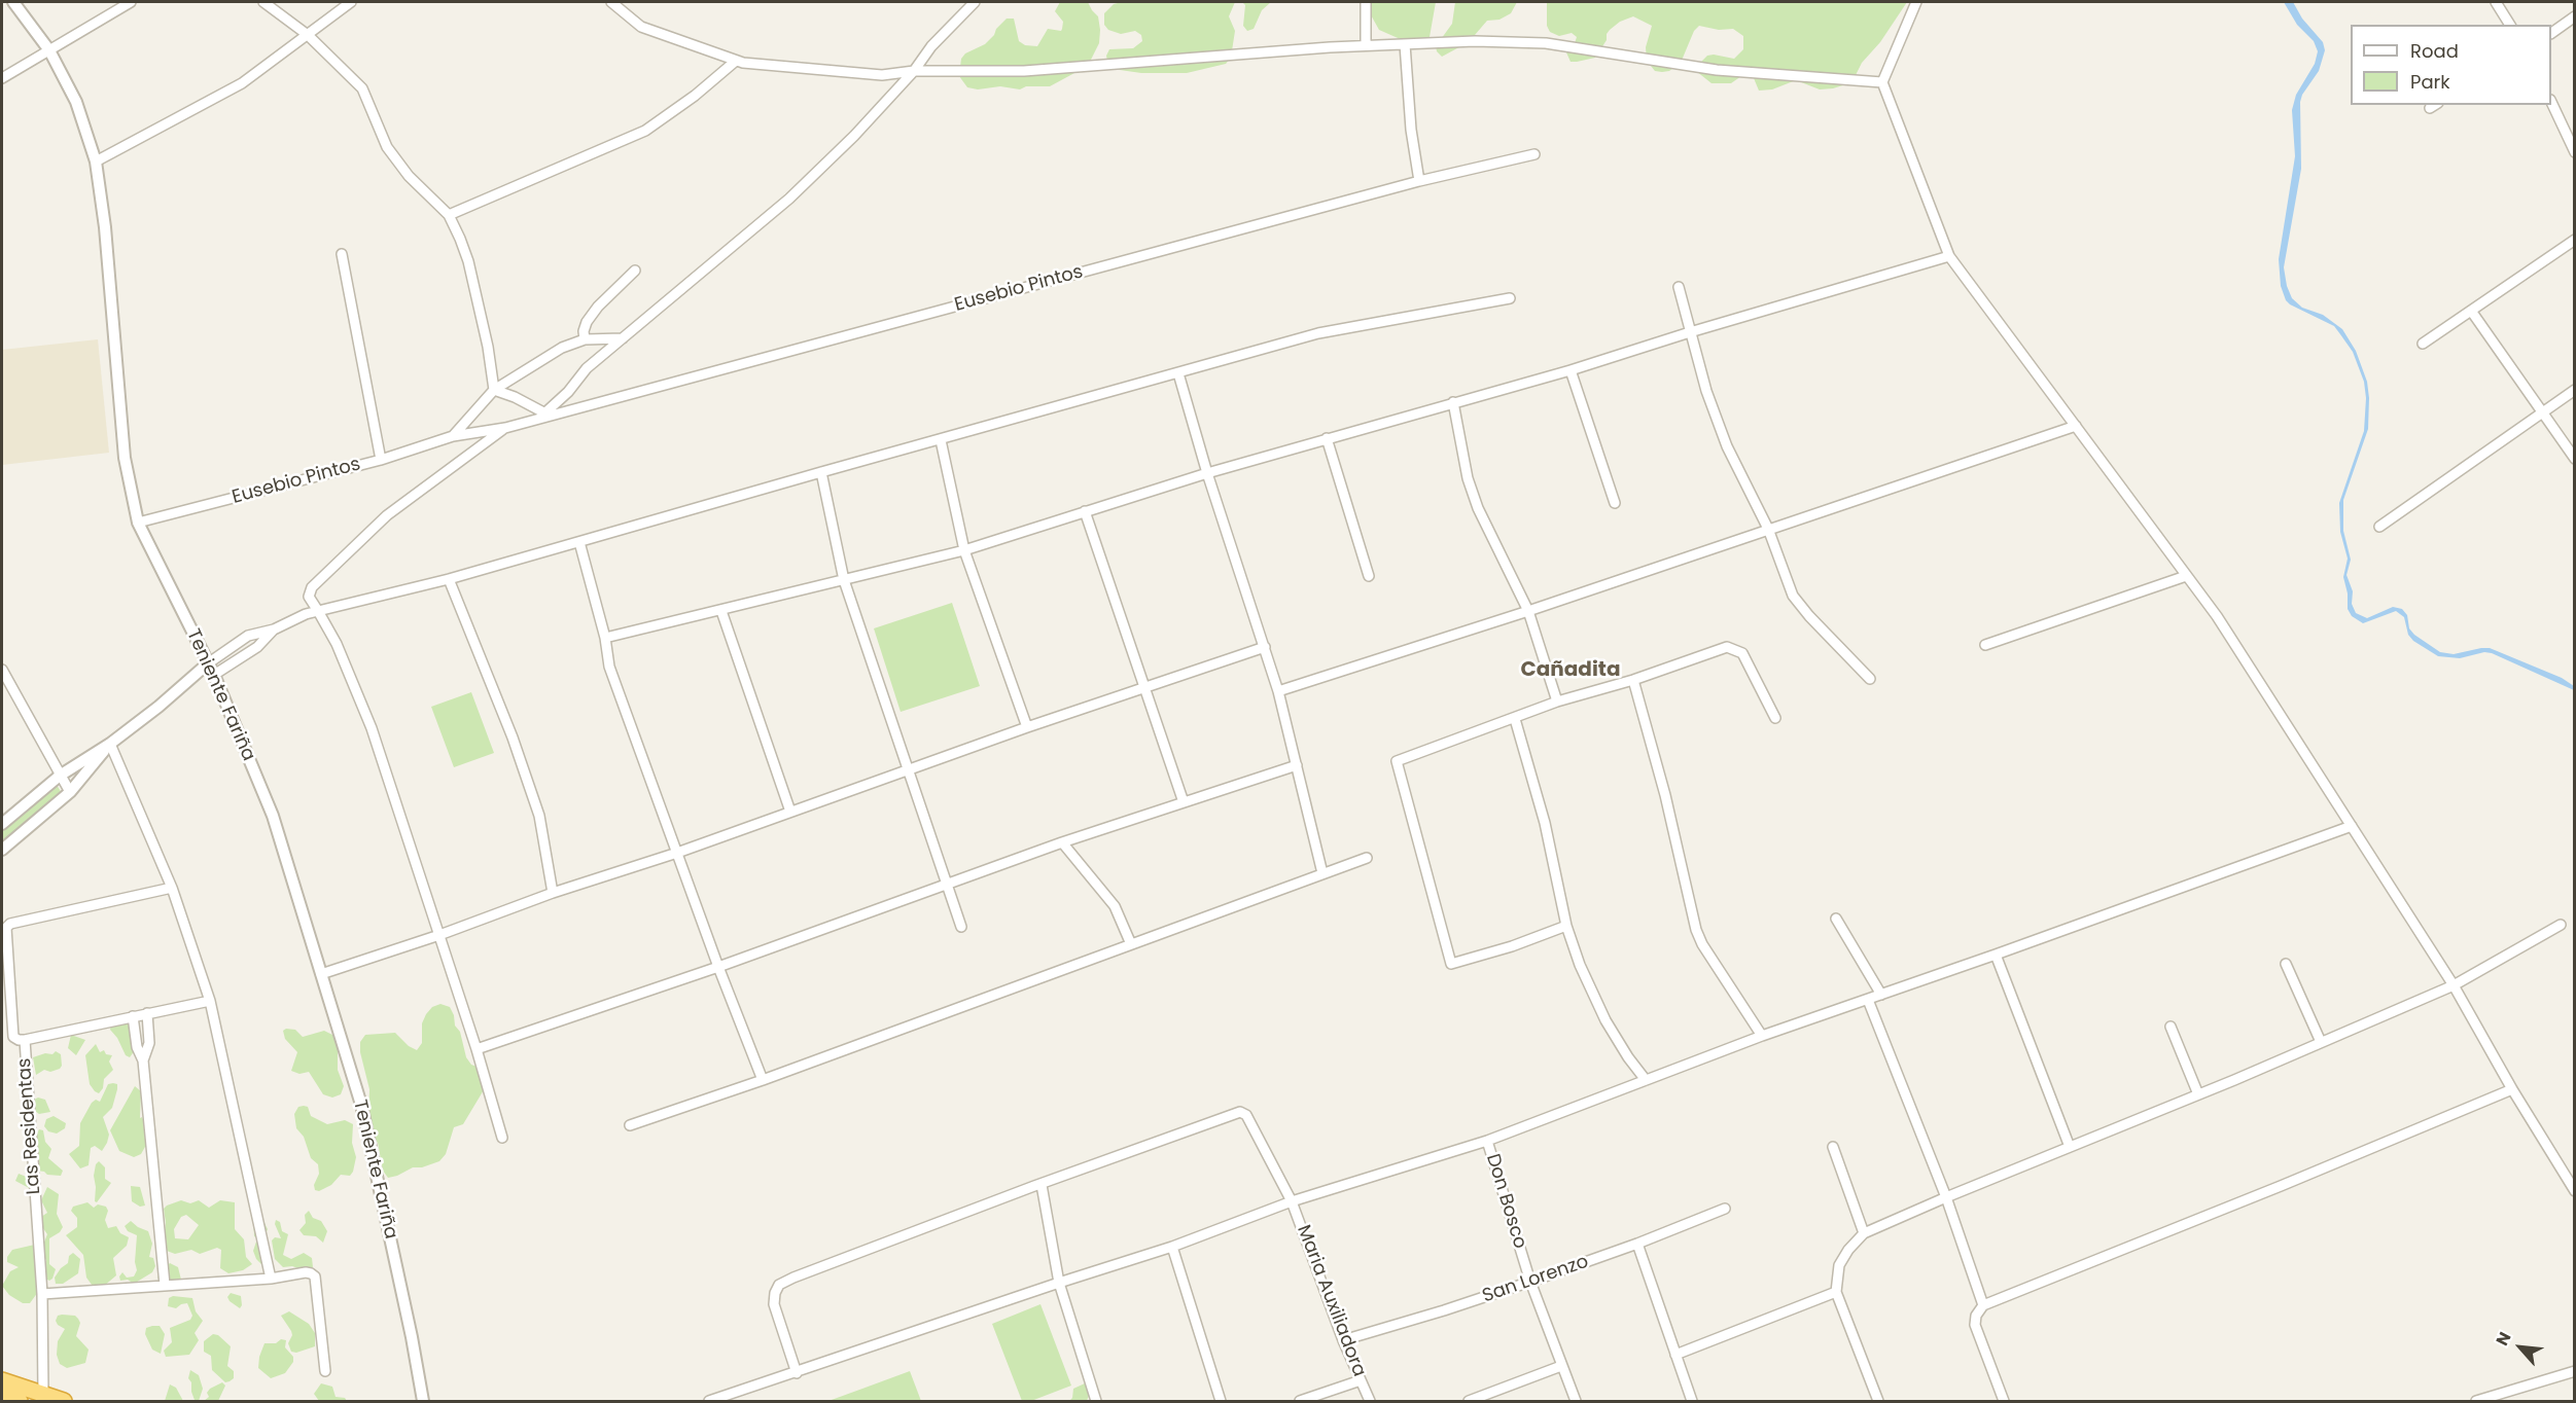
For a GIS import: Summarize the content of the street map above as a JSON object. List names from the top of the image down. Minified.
{"streets":{"street":["Eusebio Pintos","Teniente Fariña","Las Residentas","Don Bosco","San Lorenzo","Maria Auxiliadora"]},"crossings":[["Eusebio Pintos","Teniente Fariña"],["Don Bosco","San Lorenzo"],["San Lorenzo","Maria Auxiliadora"]],"districts":["Cañadita"],"legend":["Road","Park"],"north":"top left"}
